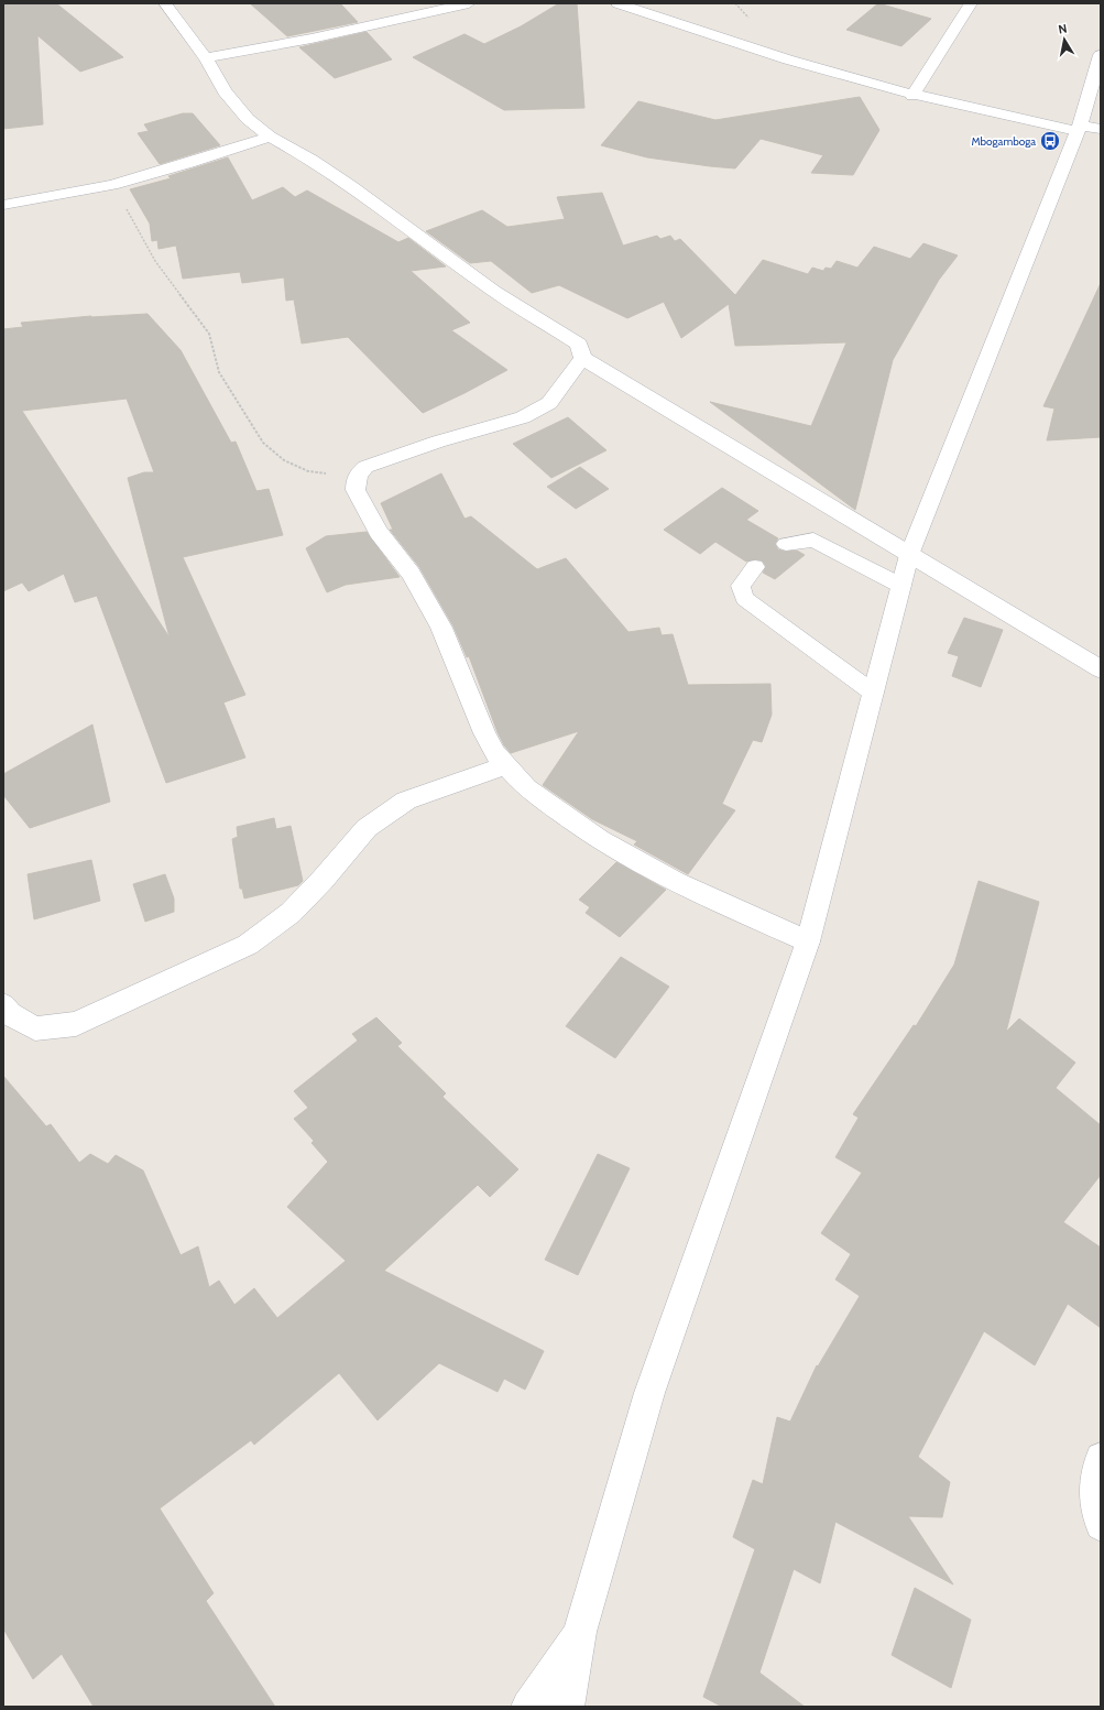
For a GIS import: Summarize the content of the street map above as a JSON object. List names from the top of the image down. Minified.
{"places":{"bus stop":["Mbogamboga"]},"north":"top"}
